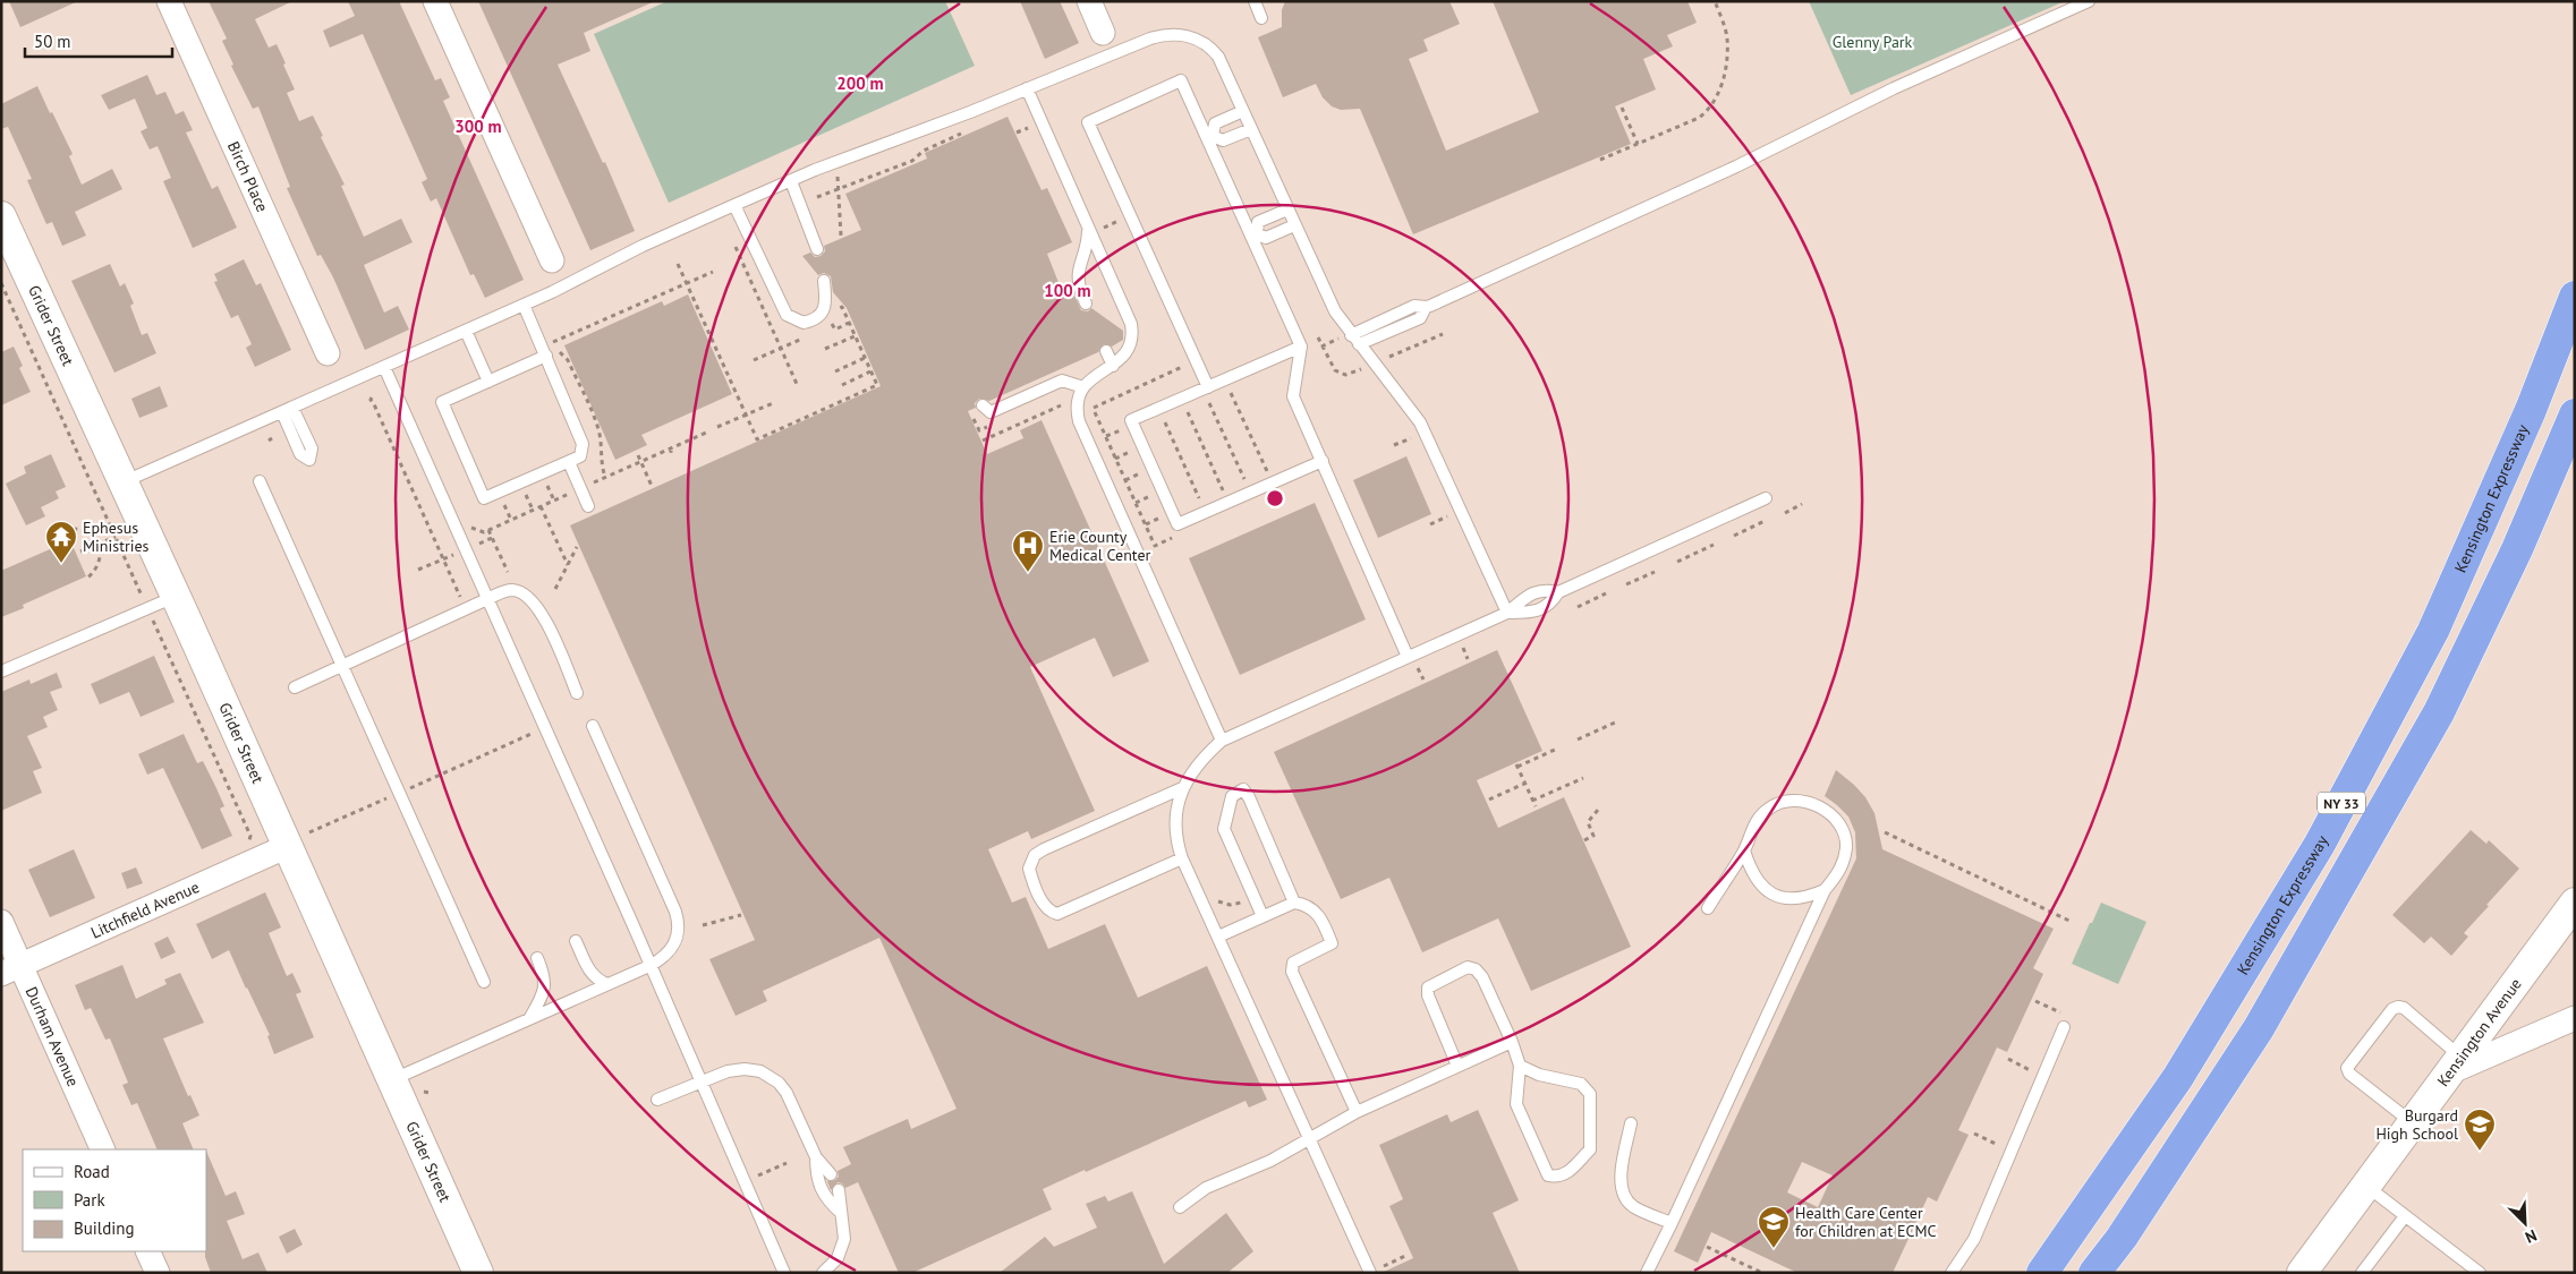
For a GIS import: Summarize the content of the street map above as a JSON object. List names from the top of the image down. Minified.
{"streets":{"highway":["Kensington Expressway","NY 33"],"street":["Birch Place","Grider Street","Litchfield Avenue","Kensington Avenue","Durham Avenue"]},"crossings":[["Grider Street","Litchfield Avenue"],["Litchfield Avenue","Durham Avenue"]],"parks":["Glenny Park"],"places":{"temple":["Ephesus Ministries"],"hospital":["Erie County Medical Center"],"school or university":["Burgard High School","Health Care Center for Children at ECMC"]},"legend":["Road","Park","Building"],"scale_bar":"50 m","north":"bottom right","rings":["200 m","300 m","100 m"]}
